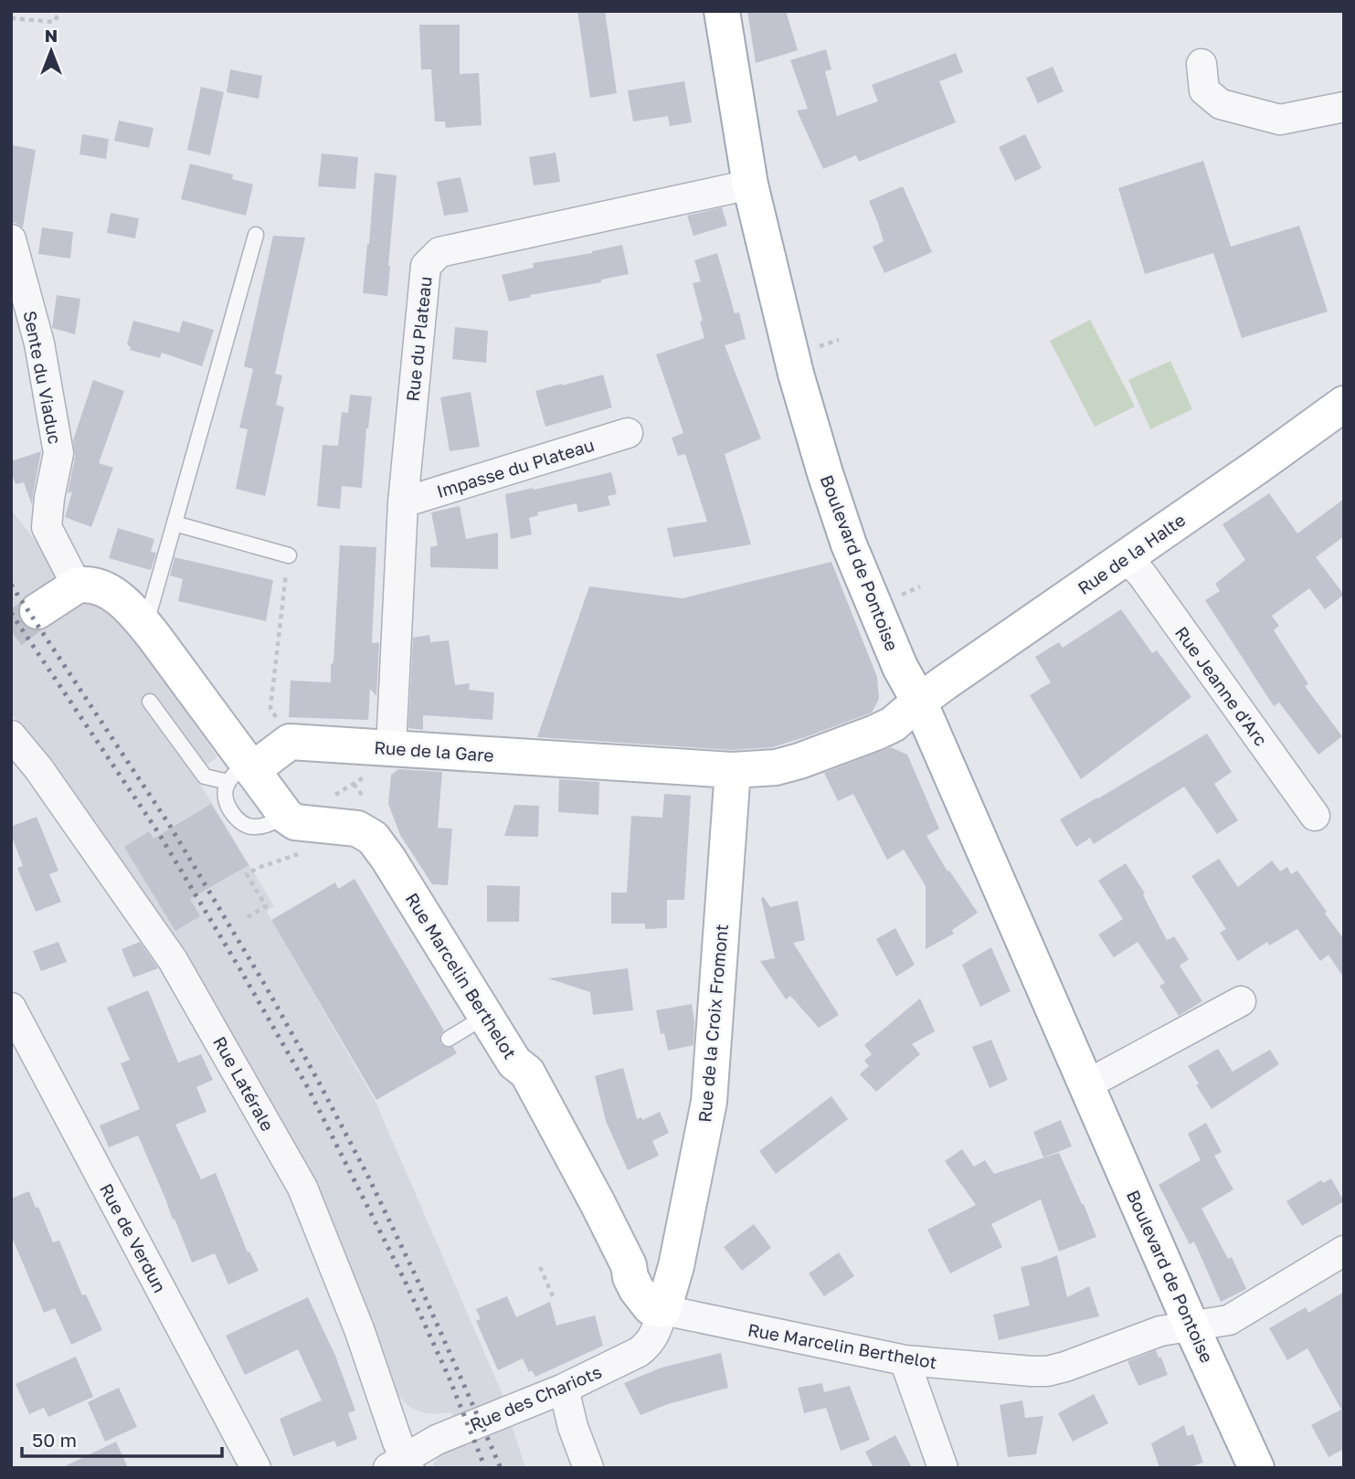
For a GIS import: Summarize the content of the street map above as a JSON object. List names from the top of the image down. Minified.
{"streets":{"street":["Rue du Plateau","Sente du Viaduc","Impasse du Plateau","Rue de la Halte","Boulevard de Pontoise","Rue Jeanne d'Arc","Rue de la Gare","Rue Marcelin Berthelot","Rue de la Croix Fromont","Rue Latérale","Rue de Verdun","Rue des Chariots"]},"crossings":[["Rue du Plateau","Impasse du Plateau"],["Rue du Plateau","Boulevard de Pontoise"],["Rue du Plateau","Rue de la Gare"],["Rue de la Halte","Boulevard de Pontoise"],["Rue de la Halte","Rue Jeanne d'Arc"],["Rue de la Halte","Rue de la Gare"],["Boulevard de Pontoise","Rue de la Gare"],["Boulevard de Pontoise","Rue Marcelin Berthelot"],["Rue de la Gare","Rue Marcelin Berthelot"],["Rue de la Gare","Rue de la Croix Fromont"],["Rue Marcelin Berthelot","Rue de la Croix Fromont"],["Rue Marcelin Berthelot","Rue des Chariots"],["Rue de la Croix Fromont","Rue des Chariots"],["Rue Latérale","Rue des Chariots"]],"scale_bar":"50 m","north":"top"}
